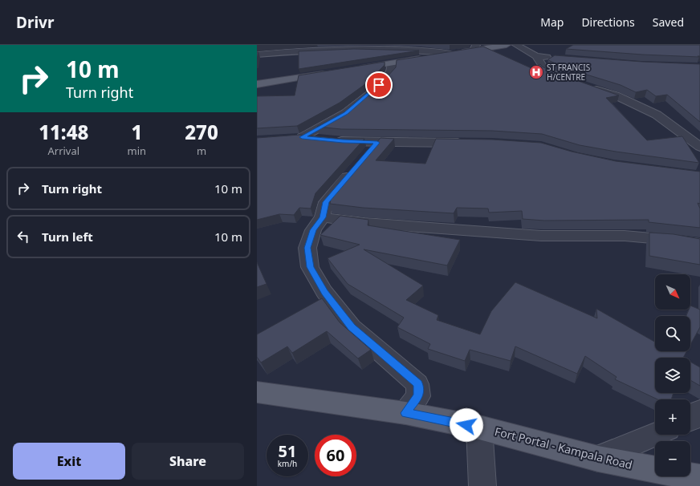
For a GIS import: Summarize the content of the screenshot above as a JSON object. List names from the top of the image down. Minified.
{"streets":{"main road":["Fort Portal - Kampala Road"]},"places":{"hospital":["ST FRANCIS H/CENTRE"]},"north":"bottom right","page":{"header":"Drivr","nav":["Map","Directions","Saved"],"turn":["10 m","Turn right"],"eta":["11:48","Arrival","1","min","270","m"],"list":[{"name":"Turn right","value":"10 m"},{"name":"Turn left","value":"10 m"}],"map_buttons":["+","−"],"speed":"51 km/h","limit":"60","buttons":["Exit","Share"]}}
